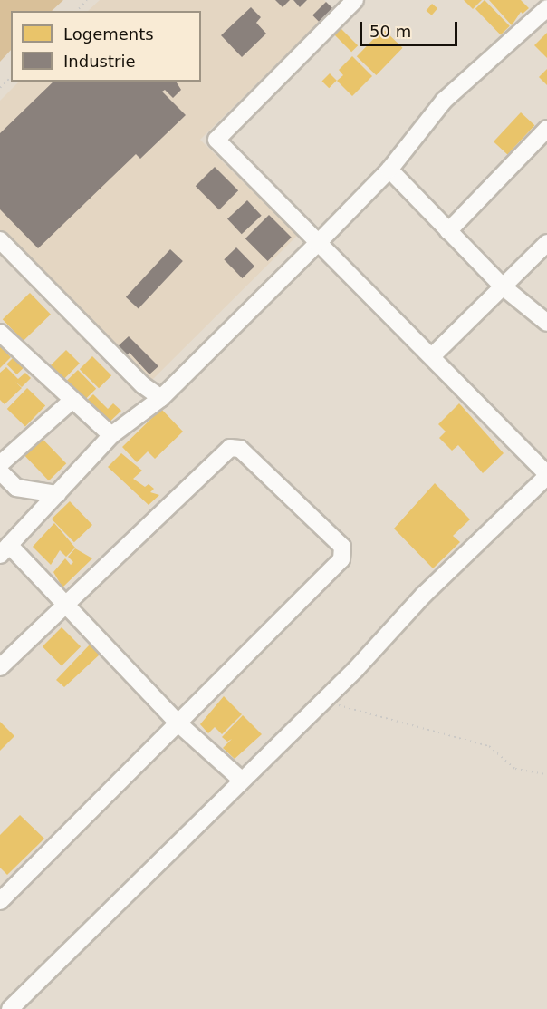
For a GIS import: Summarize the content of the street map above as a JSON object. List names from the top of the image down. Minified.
{"legend":["Logements","Industrie"],"scale_bar":"50 m"}
